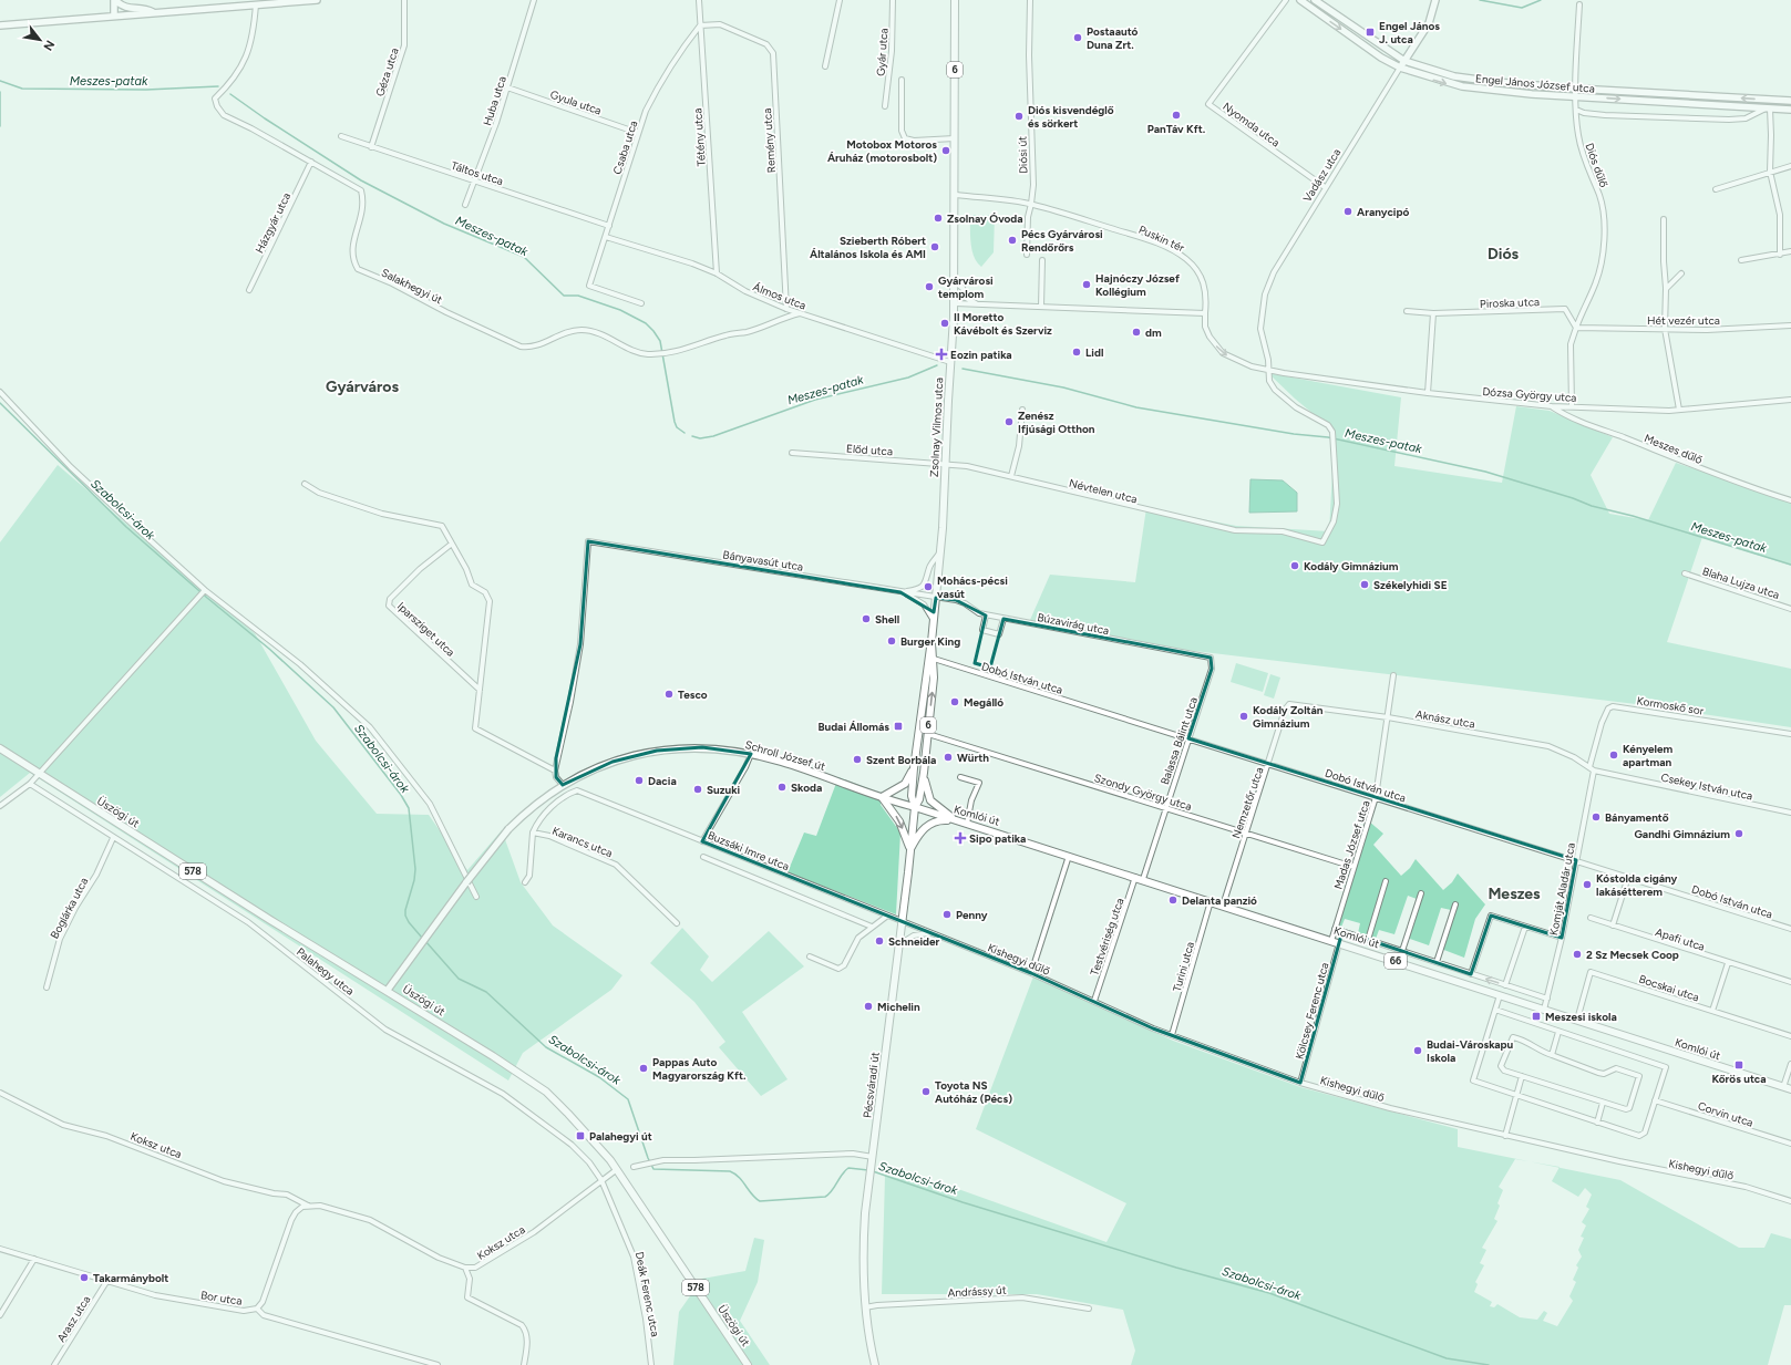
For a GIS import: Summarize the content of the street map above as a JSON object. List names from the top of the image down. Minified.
{"streets":{"main road":["6","Zsolnay Vilmos utca","Üszögi út","Komlói út","578","66","Pécsváradi út"],"street":["Gyár utca","Géza utca","Engel János József utca","Huba utca","Gyula utca","Nyomda utca","Tétény utca","Remény utca","Csaba utca","Diósi út","Diós dűlő","Táltos utca","Vadász utca","Házgyár utca","Puskin tér","Salakhegyi út","Álmos utca","Piroska utca","Hét vezér utca","Dózsa György utca","Meszes dűlő","Előd utca","Névtelen utca","Bányavasút utca","Blaha Lujza utca","Búzavirág utca","Iparsziget utca","Dobó István utca","Kormoskő sor","Aknász utca","Balassa Bálint utca","Schroll József út","Csekey István utca","Szondy György utca","Nemzetőr utca","Karancs utca","Madas József utca","Buzsáki Imre utca","Komját Aladár utca","Boglárka utca","Testvériség utca","Apafi utca","Kishegyi dűlő","Turini utca","Palahegy utca","Bocskai utca","Kölcsey Ferenc utca","Corvin utca","Koksz utca","Andrássy út","Deák Ferenc utca","Bor utca","Arasz utca"]},"crossings":[["Gyár utca","Zsolnay Vilmos utca"],["Géza utca","Táltos utca"],["Engel János József utca","Diós dűlő"],["Engel János József utca","Vadász utca"],["Huba utca","Gyula utca"],["Huba utca","Táltos utca"],["Gyula utca","Csaba utca"],["Nyomda utca","Vadász utca"],["Tétény utca","Remény utca"],["Tétény utca","Csaba utca"],["Tétény utca","Álmos utca"],["Remény utca","Csaba utca"],["Remény utca","Álmos utca"],["Csaba utca","Táltos utca"],["Csaba utca","Álmos utca"],["Diósi út","Puskin tér"],["Diós dűlő","Piroska utca"],["Diós dűlő","Hét vezér utca"],["Vadász utca","Puskin tér"],["Vadász utca","Dózsa György utca"],["Vadász utca","Névtelen utca"],["Házgyár utca","Salakhegyi út"],["Puskin tér","Dózsa György utca"],["Puskin tér","Zsolnay Vilmos utca"],["Salakhegyi út","Álmos utca"],["Álmos utca","Zsolnay Vilmos utca"],["Piroska utca","Hét vezér utca"],["Dózsa György utca","Meszes dűlő"],["Zsolnay Vilmos utca","Előd utca"],["Zsolnay Vilmos utca","Névtelen utca"],["Zsolnay Vilmos utca","Bányavasút utca"],["Zsolnay Vilmos utca","Búzavirág utca"],["Zsolnay Vilmos utca","Dobó István utca"],["Zsolnay Vilmos utca","Schroll József út"],["Zsolnay Vilmos utca","Szondy György utca"],["Zsolnay Vilmos utca","Komlói út"],["Zsolnay Vilmos utca","Pécsváradi út"],["Előd utca","Névtelen utca"],["Bányavasút utca","Búzavirág utca"],["Búzavirág utca","Balassa Bálint utca"],["Dobó István utca","Balassa Bálint utca"],["Dobó István utca","Nemzetőr utca"],["Dobó István utca","Madas József utca"],["Dobó István utca","Komját Aladár utca"],["Kormoskő sor","Aknász utca"],["Kormoskő sor","Csekey István utca"],["Kormoskő sor","Komját Aladár utca"],["Aknász utca","Csekey István utca"],["Aknász utca","Nemzetőr utca"],["Aknász utca","Madas József utca"],["Aknász utca","Komját Aladár utca"],["Balassa Bálint utca","Szondy György utca"],["Balassa Bálint utca","Komlói út"],["Balassa Bálint utca","Testvériség utca"],["Schroll József út","Üszögi út"],["Schroll József út","Komlói út"],["Schroll József út","Pécsváradi út"],["Csekey István utca","Komját Aladár utca"],["Szondy György utca","Nemzetőr utca"],["Szondy György utca","Madas József utca"],["Nemzetőr utca","Komlói út"],["Üszögi út","Koksz utca"],["Komlói út","Madas József utca"],["Komlói út","Komját Aladár utca"],["Komlói út","Testvériség utca"],["Komlói út","Turini utca"],["Komlói út","Bocskai utca"],["Komlói út","Kölcsey Ferenc utca"],["Komlói út","Pécsváradi út"],["Karancs utca","Buzsáki Imre utca"],["Buzsáki Imre utca","Kishegyi dűlő"],["Buzsáki Imre utca","Pécsváradi út"],["Boglárka utca","Palahegy utca"],["Testvériség utca","Kishegyi dűlő"],["Kishegyi dűlő","Turini utca"],["Kishegyi dűlő","Kölcsey Ferenc utca"],["Kishegyi dűlő","Pécsváradi út"],["Palahegy utca","Koksz utca"],["Palahegy utca","Deák Ferenc utca"],["Pécsváradi út","Andrássy út"],["Koksz utca","Deák Ferenc utca"],["Bor utca","Arasz utca"]],"districts":["Diós","Gyárváros","Meszes"],"water":["Meszes-patak","Szabolcsi-árok"],"places":{"transit":["Engel János J. utca","Budai Állomás","Meszesi iskola","Kőrös utca","Palahegyi út"],"other":["Postaautó Duna Zrt.","PanTáv Kft.","Diós kisvendéglő és sörkert","Motobox Motoros Áruház (motorosbolt)","Aranycipó","Zsolnay Óvoda","Pécs Gyárvárosi Rendőrőrs","Szieberth Róbert Általános Iskola és AMI","Hajnóczy József Kollégium","Gyárvárosi templom","Il Moretto Kávébolt és Szerviz","dm","Lidl","Zenész Ifjúsági Otthon","Kodály Gimnázium","Székelyhidi SE","Mohács-pécsi vasút","Shell","Burger King","Tesco","Megálló","Kodály Zoltán Gimnázium","Kényelem apartman","Würth","Szent Borbála","Dacia","Skoda","Suzuki","Bányamentő","Gandhi Gimnázium","Kóstolda cigány lakásétterem","Delanta panzió","Penny","Schneider","2 Sz Mecsek Coop","Michelin","Budai-Városkapu Iskola","Pappas Auto Magyarország Kft.","Toyota NS Autóház (Pécs)","Takarmánybolt"],"health":["Eozin patika","Sipo patika"]},"north":"bottom right"}
